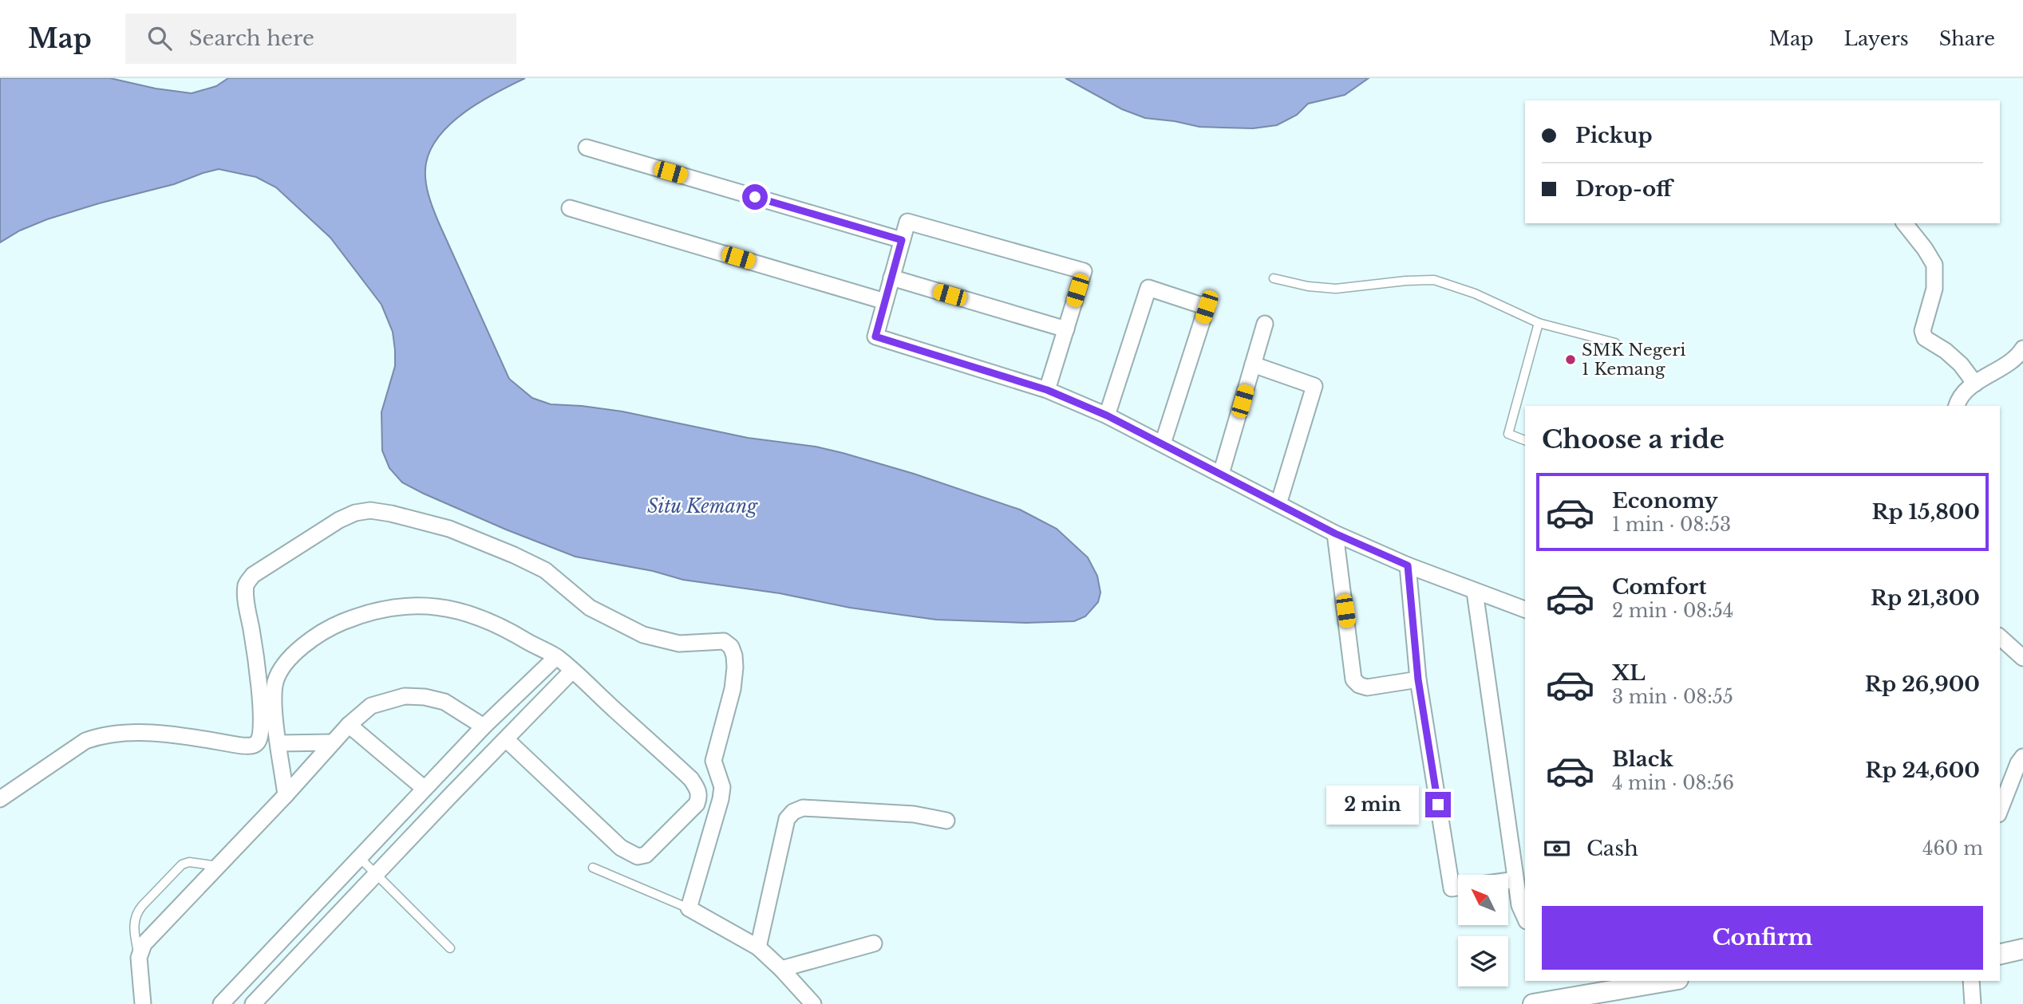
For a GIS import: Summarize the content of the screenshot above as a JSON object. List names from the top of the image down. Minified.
{"water":["Situ Kemang"],"places":["SMK Negeri 1 Kemang"],"north":"top left","page":{"header":"Map","search":"Search here","nav":["Map","Layers","Share"],"banner":["Pickup","Drop-off"],"heading":"Choose a ride","list":[{"name":"Economy","note":"1 min · 08:53","value":"Rp 15,800"},{"name":"Comfort","note":"2 min · 08:54","value":"Rp 21,300"},{"name":"XL","note":"3 min · 08:55","value":"Rp 26,900"},{"name":"Black","note":"4 min · 08:56","value":"Rp 24,600"}],"bubble":"2 min","pay":["Cash","460 m"],"buttons":"Confirm"}}
